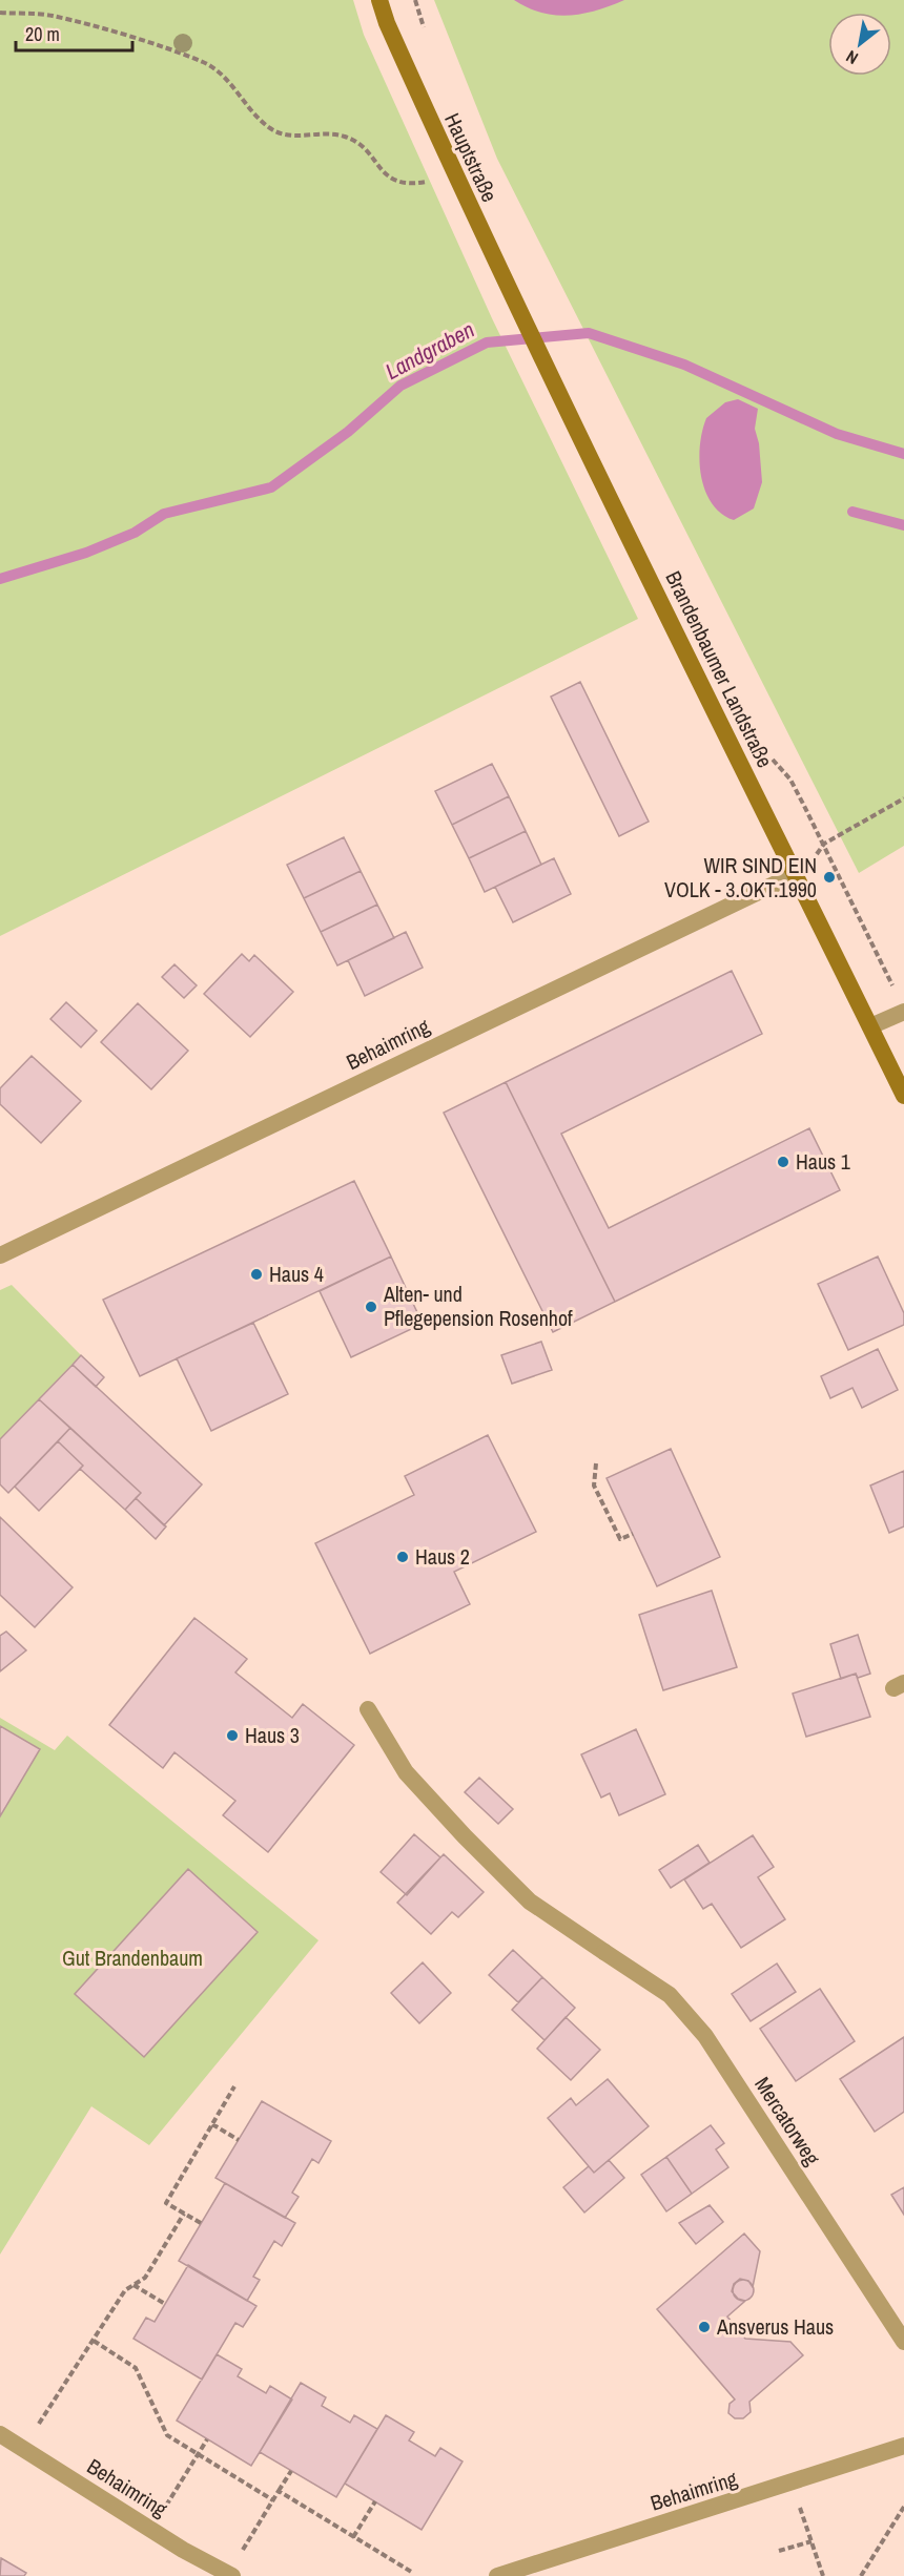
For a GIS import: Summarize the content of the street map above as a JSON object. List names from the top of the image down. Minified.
{"streets":{"main road":["Hauptstraße","Brandenbaumer Landstraße"],"street":["Behaimring","Mercatorweg"]},"crossings":[["Hauptstraße","Brandenbaumer Landstraße"],["Brandenbaumer Landstraße","Behaimring"]],"water":["Landgraben"],"parks":["Gut Brandenbaum"],"places":["WIR SIND EIN VOLK - 3.OKT.1990","Haus 1","Haus 4","Alten- und Pflegepension Rosenhof","Haus 2","Haus 3","Ansverus Haus"],"scale_bar":"20 m","north":"bottom left"}
